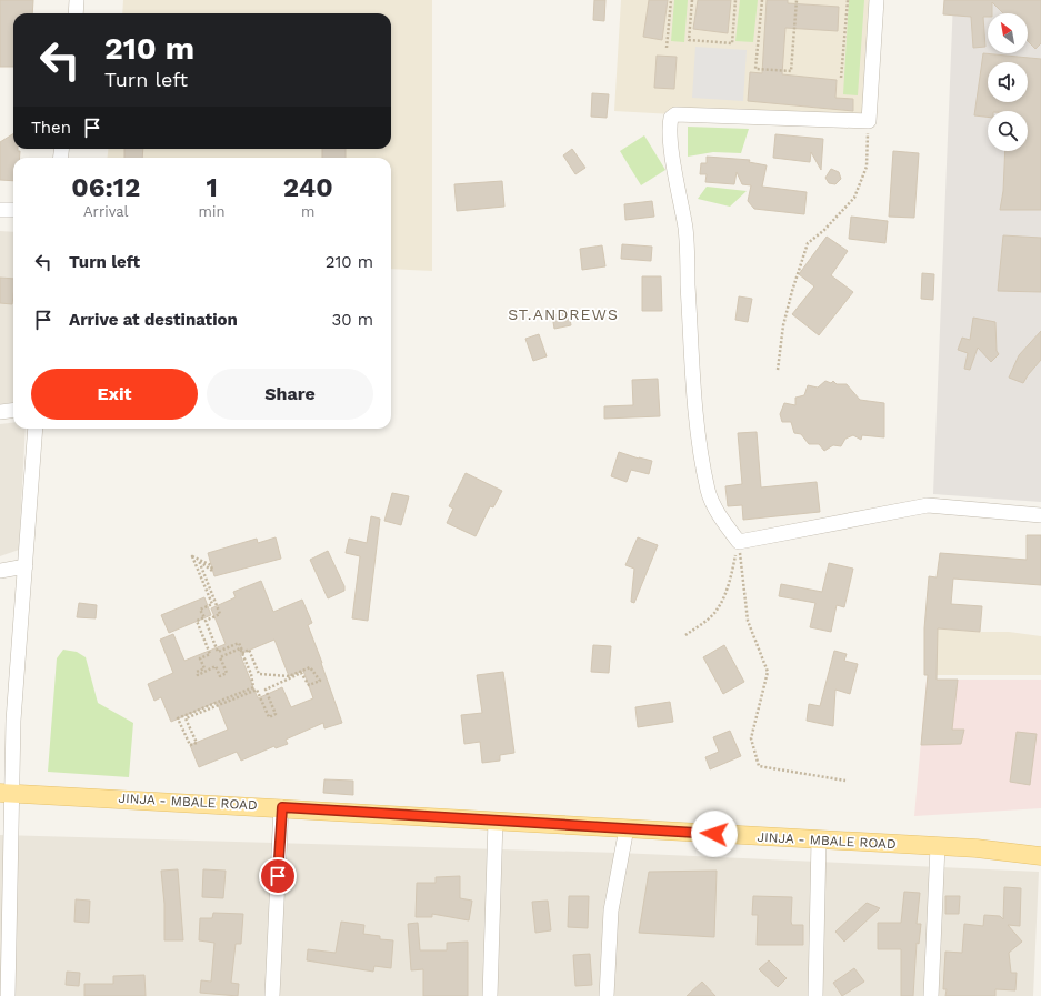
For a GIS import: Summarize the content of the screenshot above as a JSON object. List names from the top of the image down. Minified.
{"streets":{"main road":["JINJA - MBALE ROAD"]},"districts":["ST.ANDREWS"],"north":"top left","page":{"turn":["210 m","Turn left"],"then":"Then","eta":["06:12","Arrival","1","min","240","m"],"list":[{"name":"Turn left","value":"210 m"},{"name":"Arrive at destination","value":"30 m"}],"buttons":["Exit","Share"]}}
